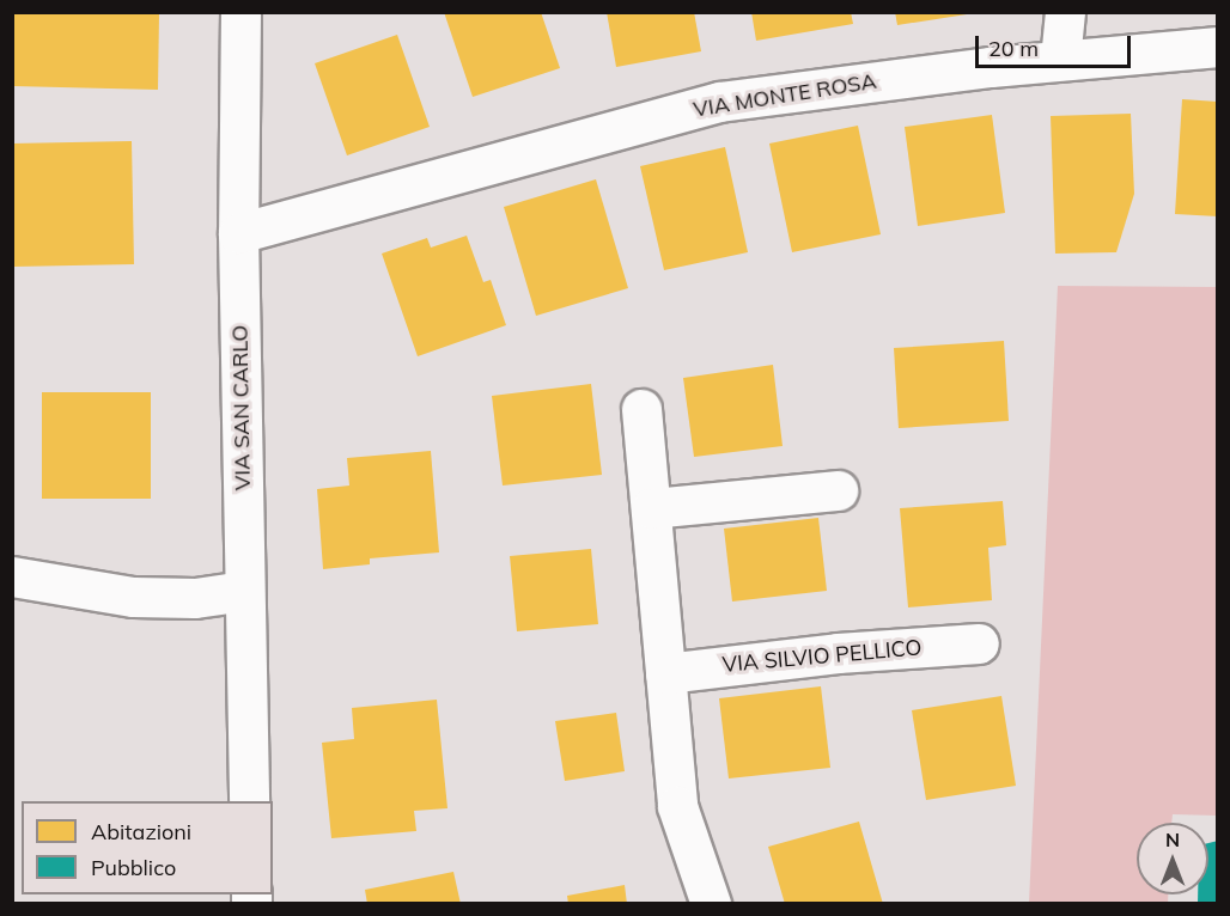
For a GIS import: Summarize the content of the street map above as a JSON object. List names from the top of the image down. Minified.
{"streets":{"street":["VIA MONTE ROSA","VIA SAN CARLO","VIA SILVIO PELLICO"]},"crossings":[["VIA MONTE ROSA","VIA SAN CARLO"]],"legend":["Abitazioni","Pubblico"],"scale_bar":"20 m","north":"top"}
